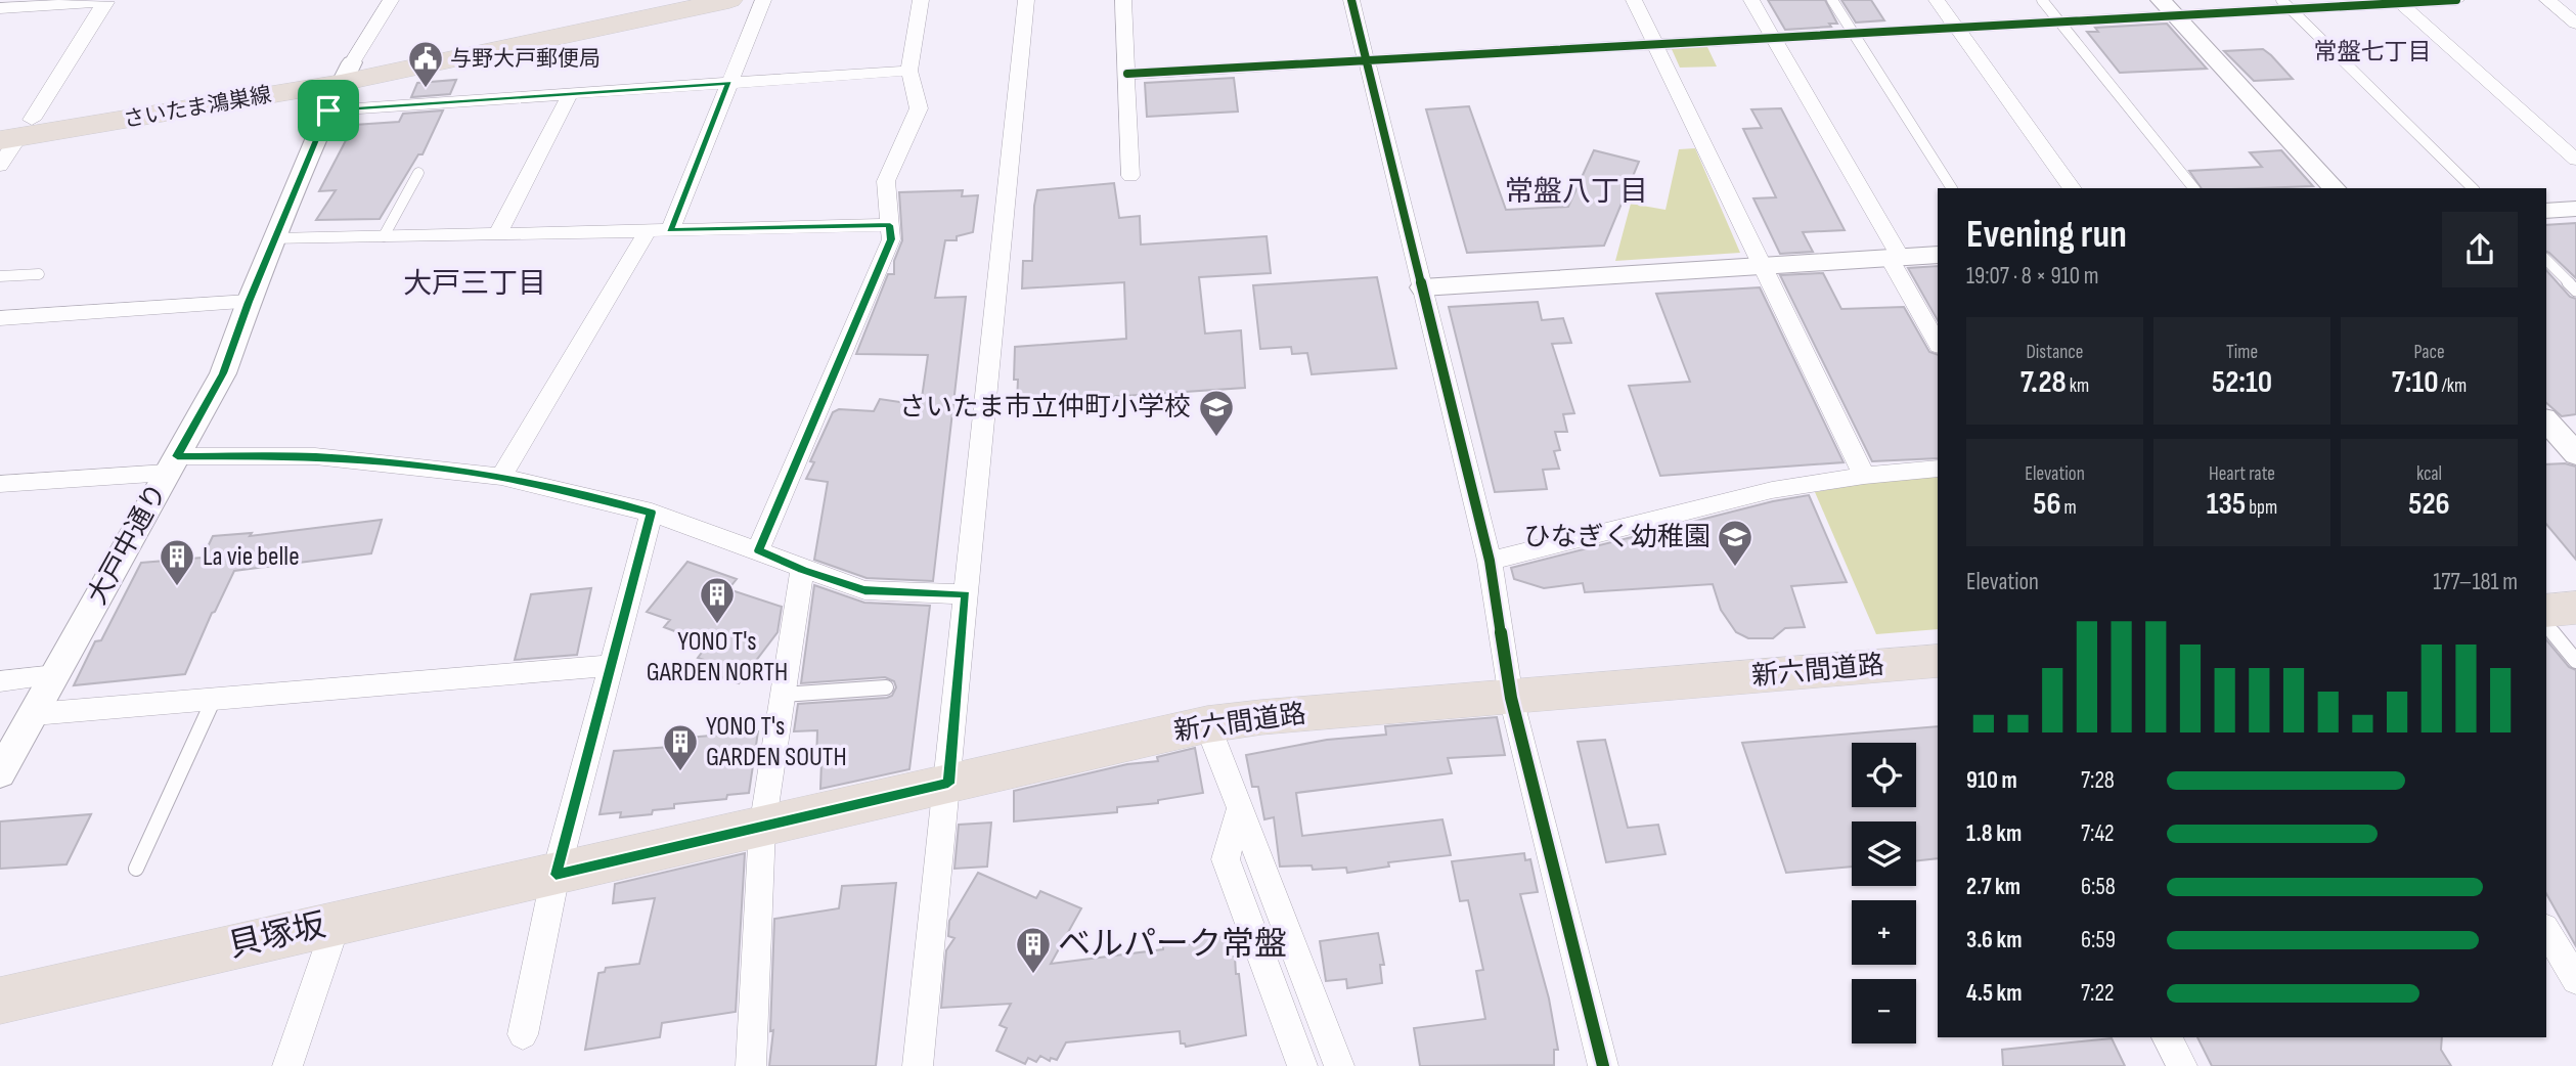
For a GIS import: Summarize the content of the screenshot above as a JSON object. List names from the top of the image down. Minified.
{"streets":{"main road":["さいたま鴻巣線","新六間道路","貝塚坂"],"street":["大戸中通り"]},"crossings":[["さいたま鴻巣線","大戸中通り"],["新六間道路","貝塚坂"]],"districts":["常盤七丁目","常盤八丁目","大戸三丁目"],"places":{"public building":["与野大戸郵便局"],"school or university":["さいたま市立仲町小学校","ひなぎく幼稚園"],"building":["La vie belle","YONO T's GARDEN NORTH","YONO T's GARDEN SOUTH","ベルパーク常盤"]},"page":{"heading":["Evening run","19:07 · 8 × 910 m"],"stats":[["Distance","7.28 km"],["Time","52:10"],["Pace","7:10 /km"],["Elevation","56 m"],["Heart rate","135 bpm"],["kcal","526"]],"chart":["Elevation","177–181 m"],"map_buttons":["+","−"],"list":[{"name":"910 m","note":"7:28"},{"name":"1.8 km","note":"7:42"},{"name":"2.7 km","note":"6:58"},{"name":"3.6 km","note":"6:59"},{"name":"4.5 km","note":"7:22"}]}}
